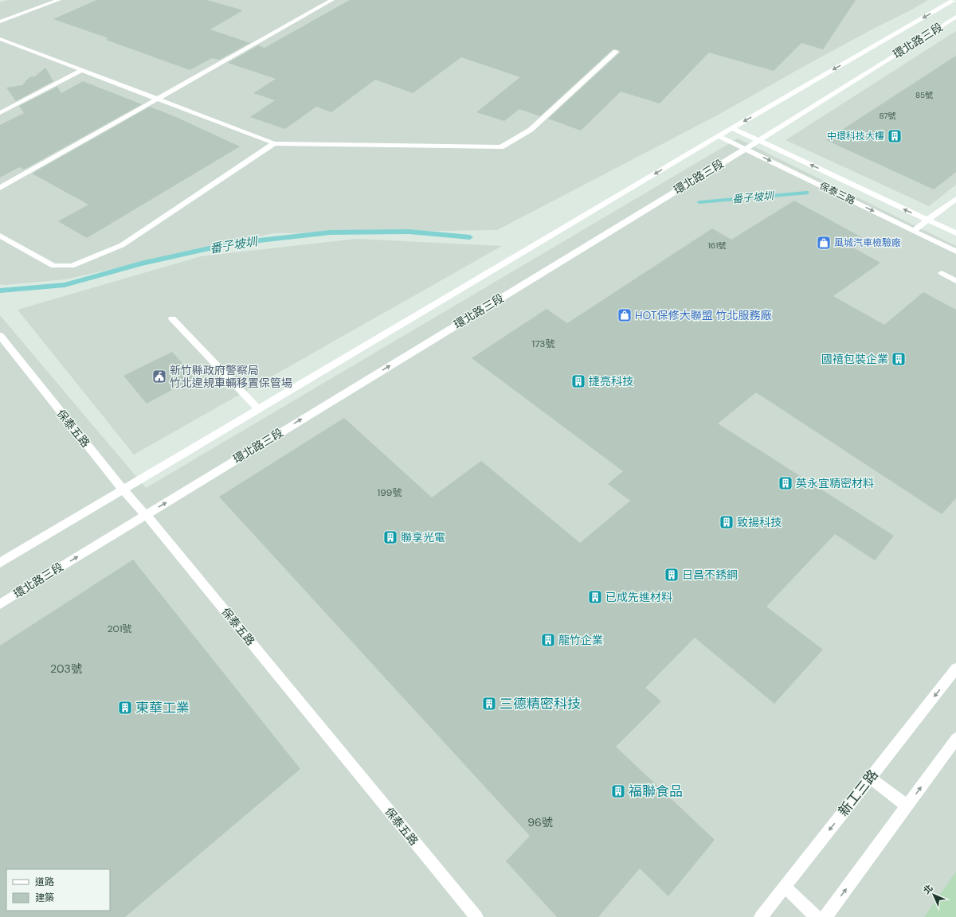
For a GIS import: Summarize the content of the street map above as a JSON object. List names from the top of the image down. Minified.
{"streets":{"street":["環北路三段","保泰三路","保泰五路","新工三路"]},"crossings":[["環北路三段","保泰三路"],["環北路三段","保泰五路"]],"water":["番子坡圳"],"places":{"building":["中環科技大樓","國禧包裝企業","捷亮科技","英永宜精密材料","致揚科技","聯享光電","日昌不銹鋼","已成先進材料","龍竹企業","三德精密科技","東華工業","福聯食品"],"shop":["風城汽車檢驗廠","HOT保修大聯盟 竹北服務廠"],"public building":["新竹縣政府警察局 竹北違規車輛移置保管場"]},"house_numbers":["85號","87號","161號","173號","199號","201號","203號","96號"],"legend":["道路","建築"],"north":"top left"}
